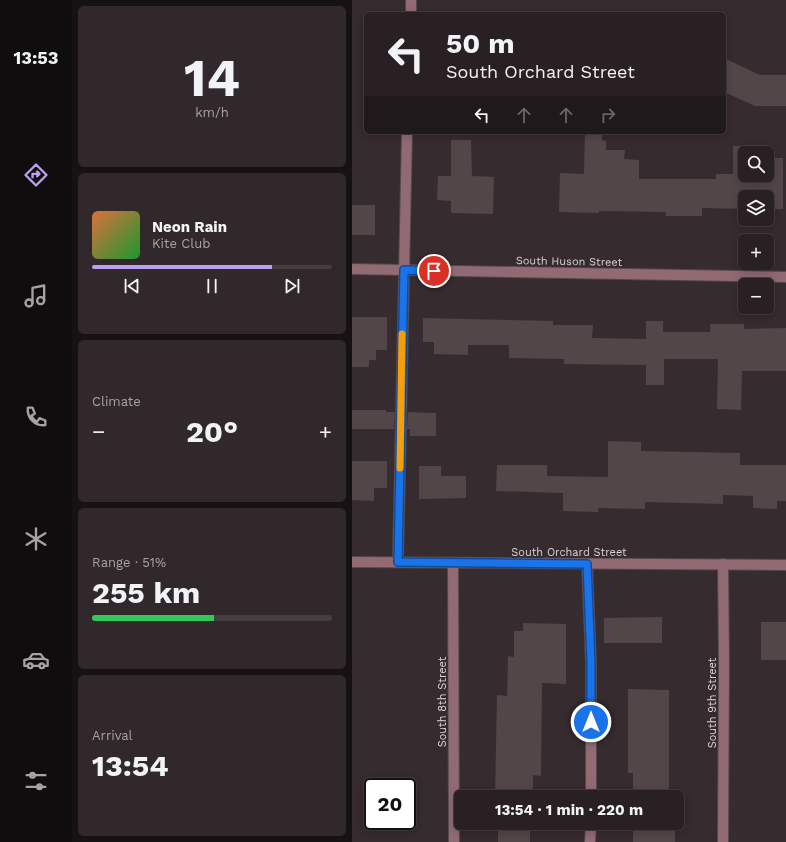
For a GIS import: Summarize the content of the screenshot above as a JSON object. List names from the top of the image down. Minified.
{"streets":{"street":["South Huson Street","South Orchard Street","South 8th Street","South 9th Street"]},"crossings":[["South Orchard Street","South 8th Street"],["South Orchard Street","South 9th Street"]],"page":{"tabs":"13:53","tile":[["14","km/h"],"Climate",["Range · 51%","255 km"],["Arrival","13:54"]],"turn":["50 m","South Orchard Street"],"map_buttons":["+","−"],"song":["Neon Rain","Kite Club"],"heat":["−","20°","+"],"limit":"20","trip":"13:54 · 1 min · 220 m"}}
